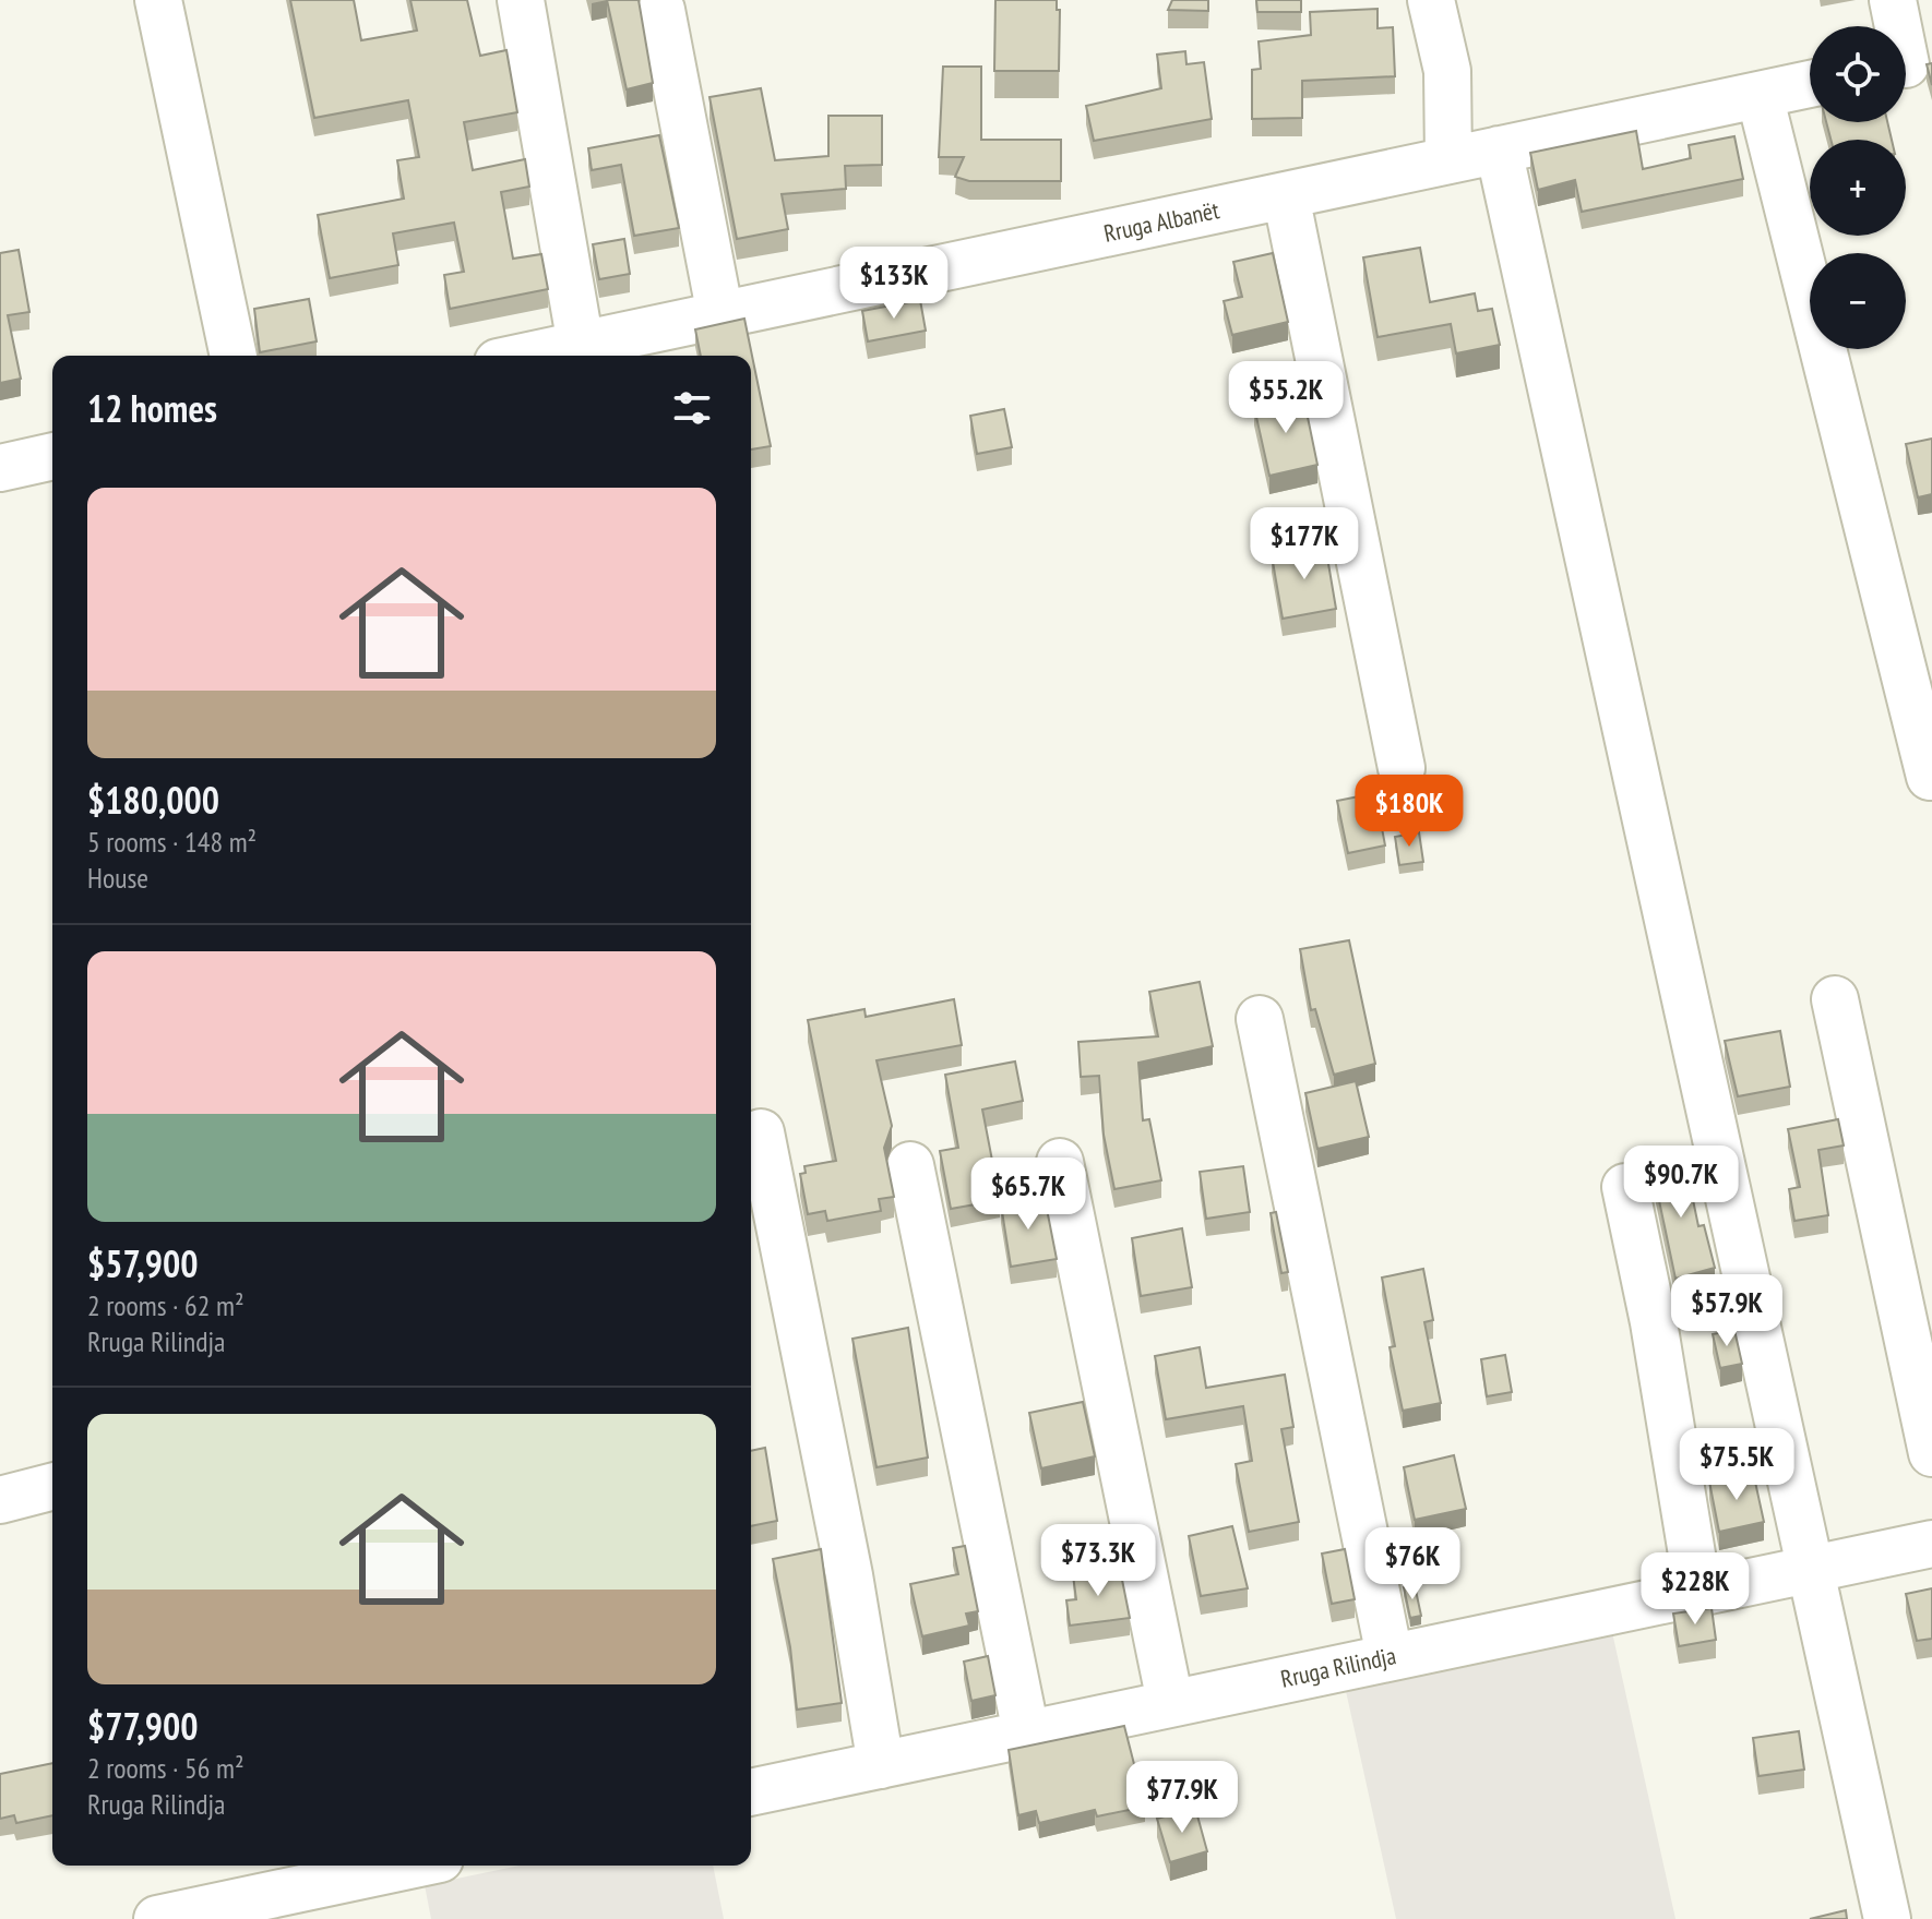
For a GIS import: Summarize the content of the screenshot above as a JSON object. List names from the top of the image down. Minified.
{"streets":{"street":["Rruga Albanët","Rruga Rilindja"]},"page":{"map_buttons":["+","−"],"price":["$133K","$55.2K","$177K","$180K","$90.7K","$65.7K","$57.9K","$75.5K","$73.3K","$76K","$228K","$77.9K"],"heading":"12 homes","list":[{"name":"$180,000","note":"5 rooms · 148 m² · House"},{"name":"$57,900","note":"2 rooms · 62 m² · Rruga Rilindja"},{"name":"$77,900","note":"2 rooms · 56 m² · Rruga Rilindja"}]}}
